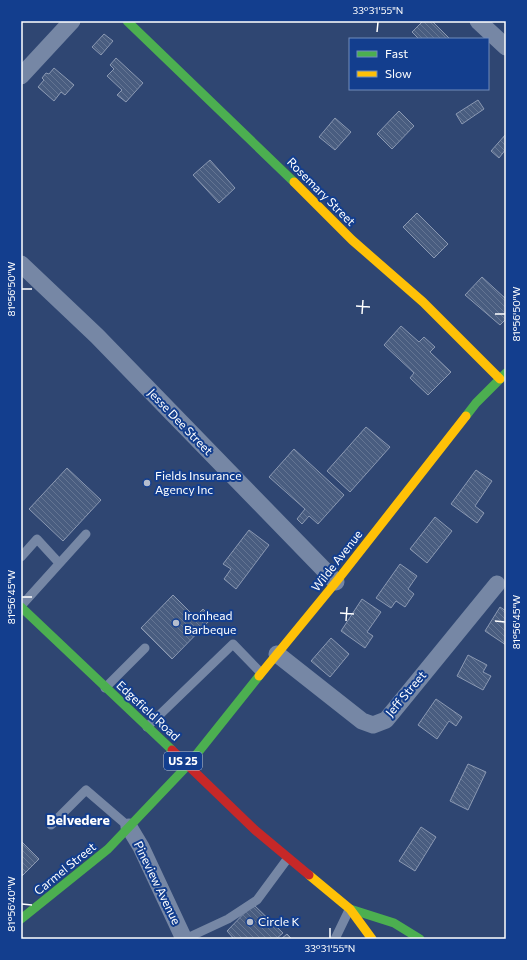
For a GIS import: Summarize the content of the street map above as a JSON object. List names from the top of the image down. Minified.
{"streets":{"street":["Rosemary Street","Jesse Dee Street","Wilde Avenue","Jeff Street","Edgefield Road","US 25","Carmel Street","Pineview Avenue"]},"crossings":[["Rosemary Street","Wilde Avenue"],["Jesse Dee Street","Wilde Avenue"],["Wilde Avenue","Jeff Street"],["Wilde Avenue","Edgefield Road"],["Wilde Avenue","Carmel Street"],["Edgefield Road","Carmel Street"],["Carmel Street","Pineview Avenue"]],"districts":["Belvedere"],"places":["Fields Insurance Agency Inc","Ironhead Barbeque","Circle K"],"legend":["Fast","Slow"],"coordinates":["33°31'55\"N","81°56'50\"W","81°56'45\"W","81°56'40\"W"]}
